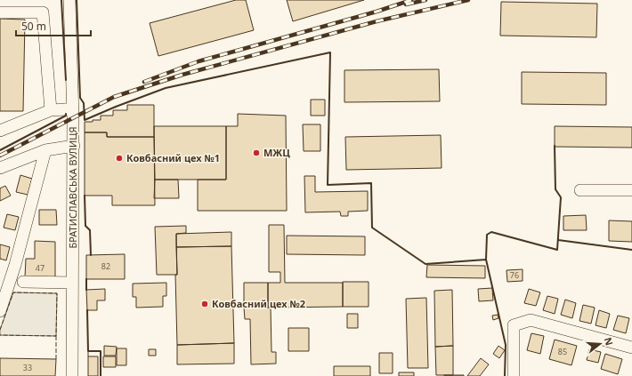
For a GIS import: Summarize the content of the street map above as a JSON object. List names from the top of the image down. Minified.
{"streets":{"street":["БРАТИСЛАВСЬКА ВУЛИЦЯ"]},"places":["МЖЦ","Ковбасний цех №1","Ковбасний цех №2"],"house_numbers":["82","47","76","85","33"],"scale_bar":"50 m","north":"right"}
